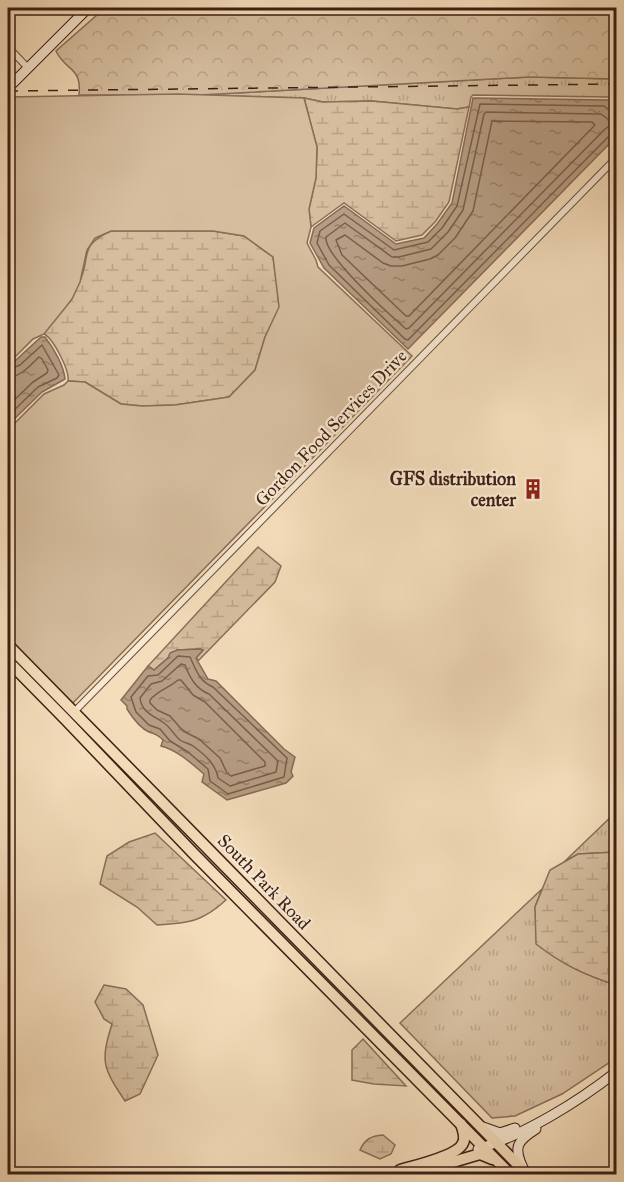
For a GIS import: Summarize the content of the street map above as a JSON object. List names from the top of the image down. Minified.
{"streets":{"main road":["South Park Road"],"street":["Gordon Food Services Drive"]},"crossings":[["Gordon Food Services Drive","South Park Road"]],"places":{"building":["GFS distribution center"]}}
